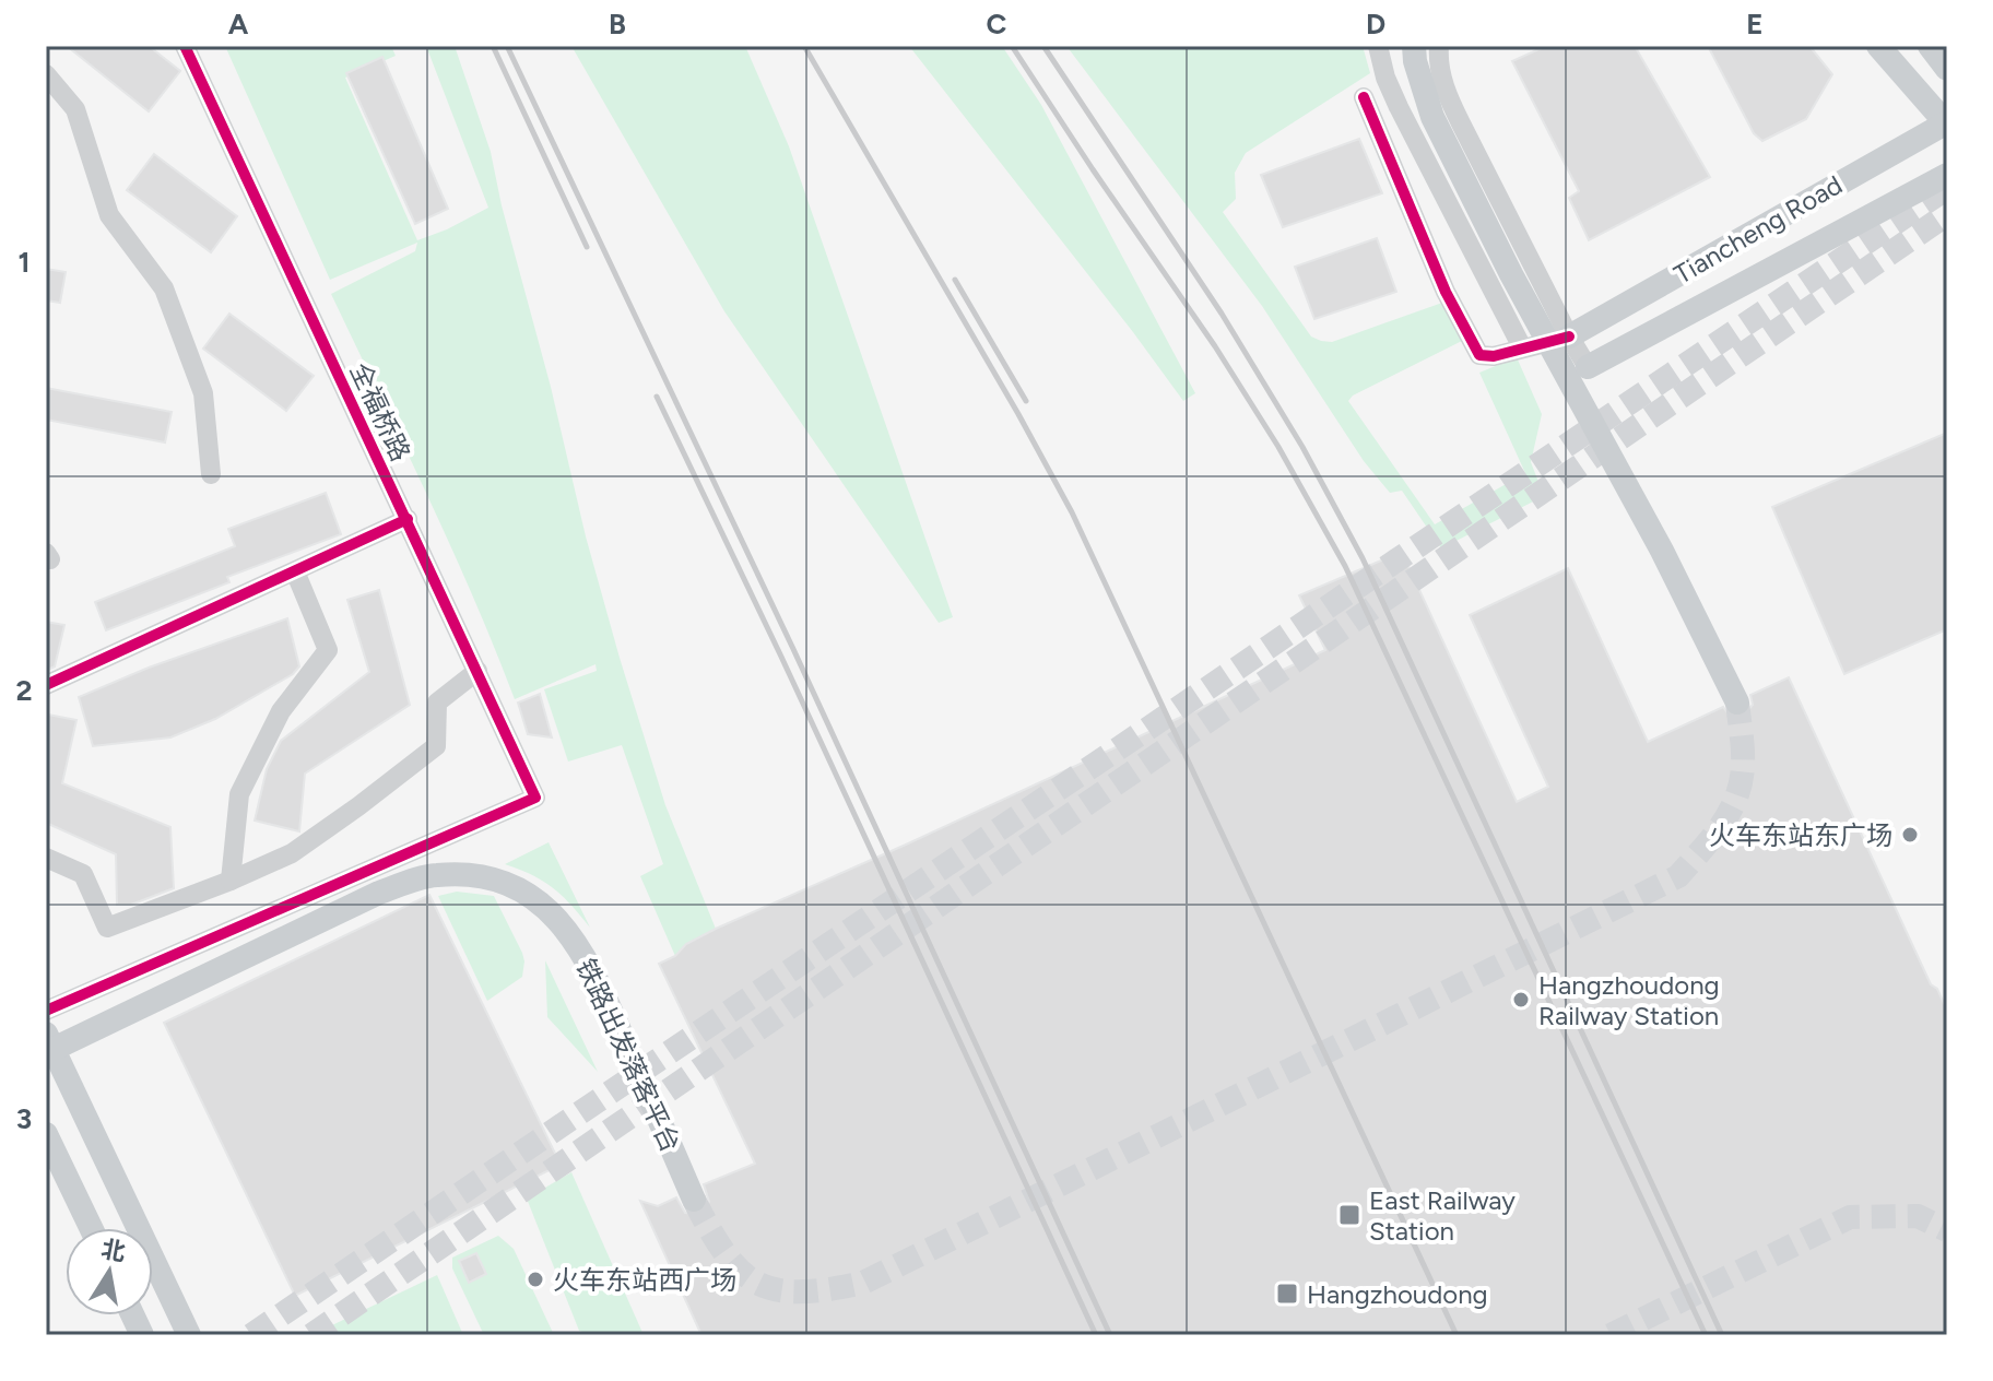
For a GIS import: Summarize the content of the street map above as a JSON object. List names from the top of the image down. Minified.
{"streets":{"main road":["Tiancheng Road","铁路出发落客平台"],"street":["全福桥路"]},"places":{"other":["火车东站东广场","Hangzhoudong Railway Station","火车东站西广场"],"transit":["East Railway Station","Hangzhoudong"]},"north":"top","grid":{"columns":["A","B","C","D","E"],"rows":["1","2","3"]}}
